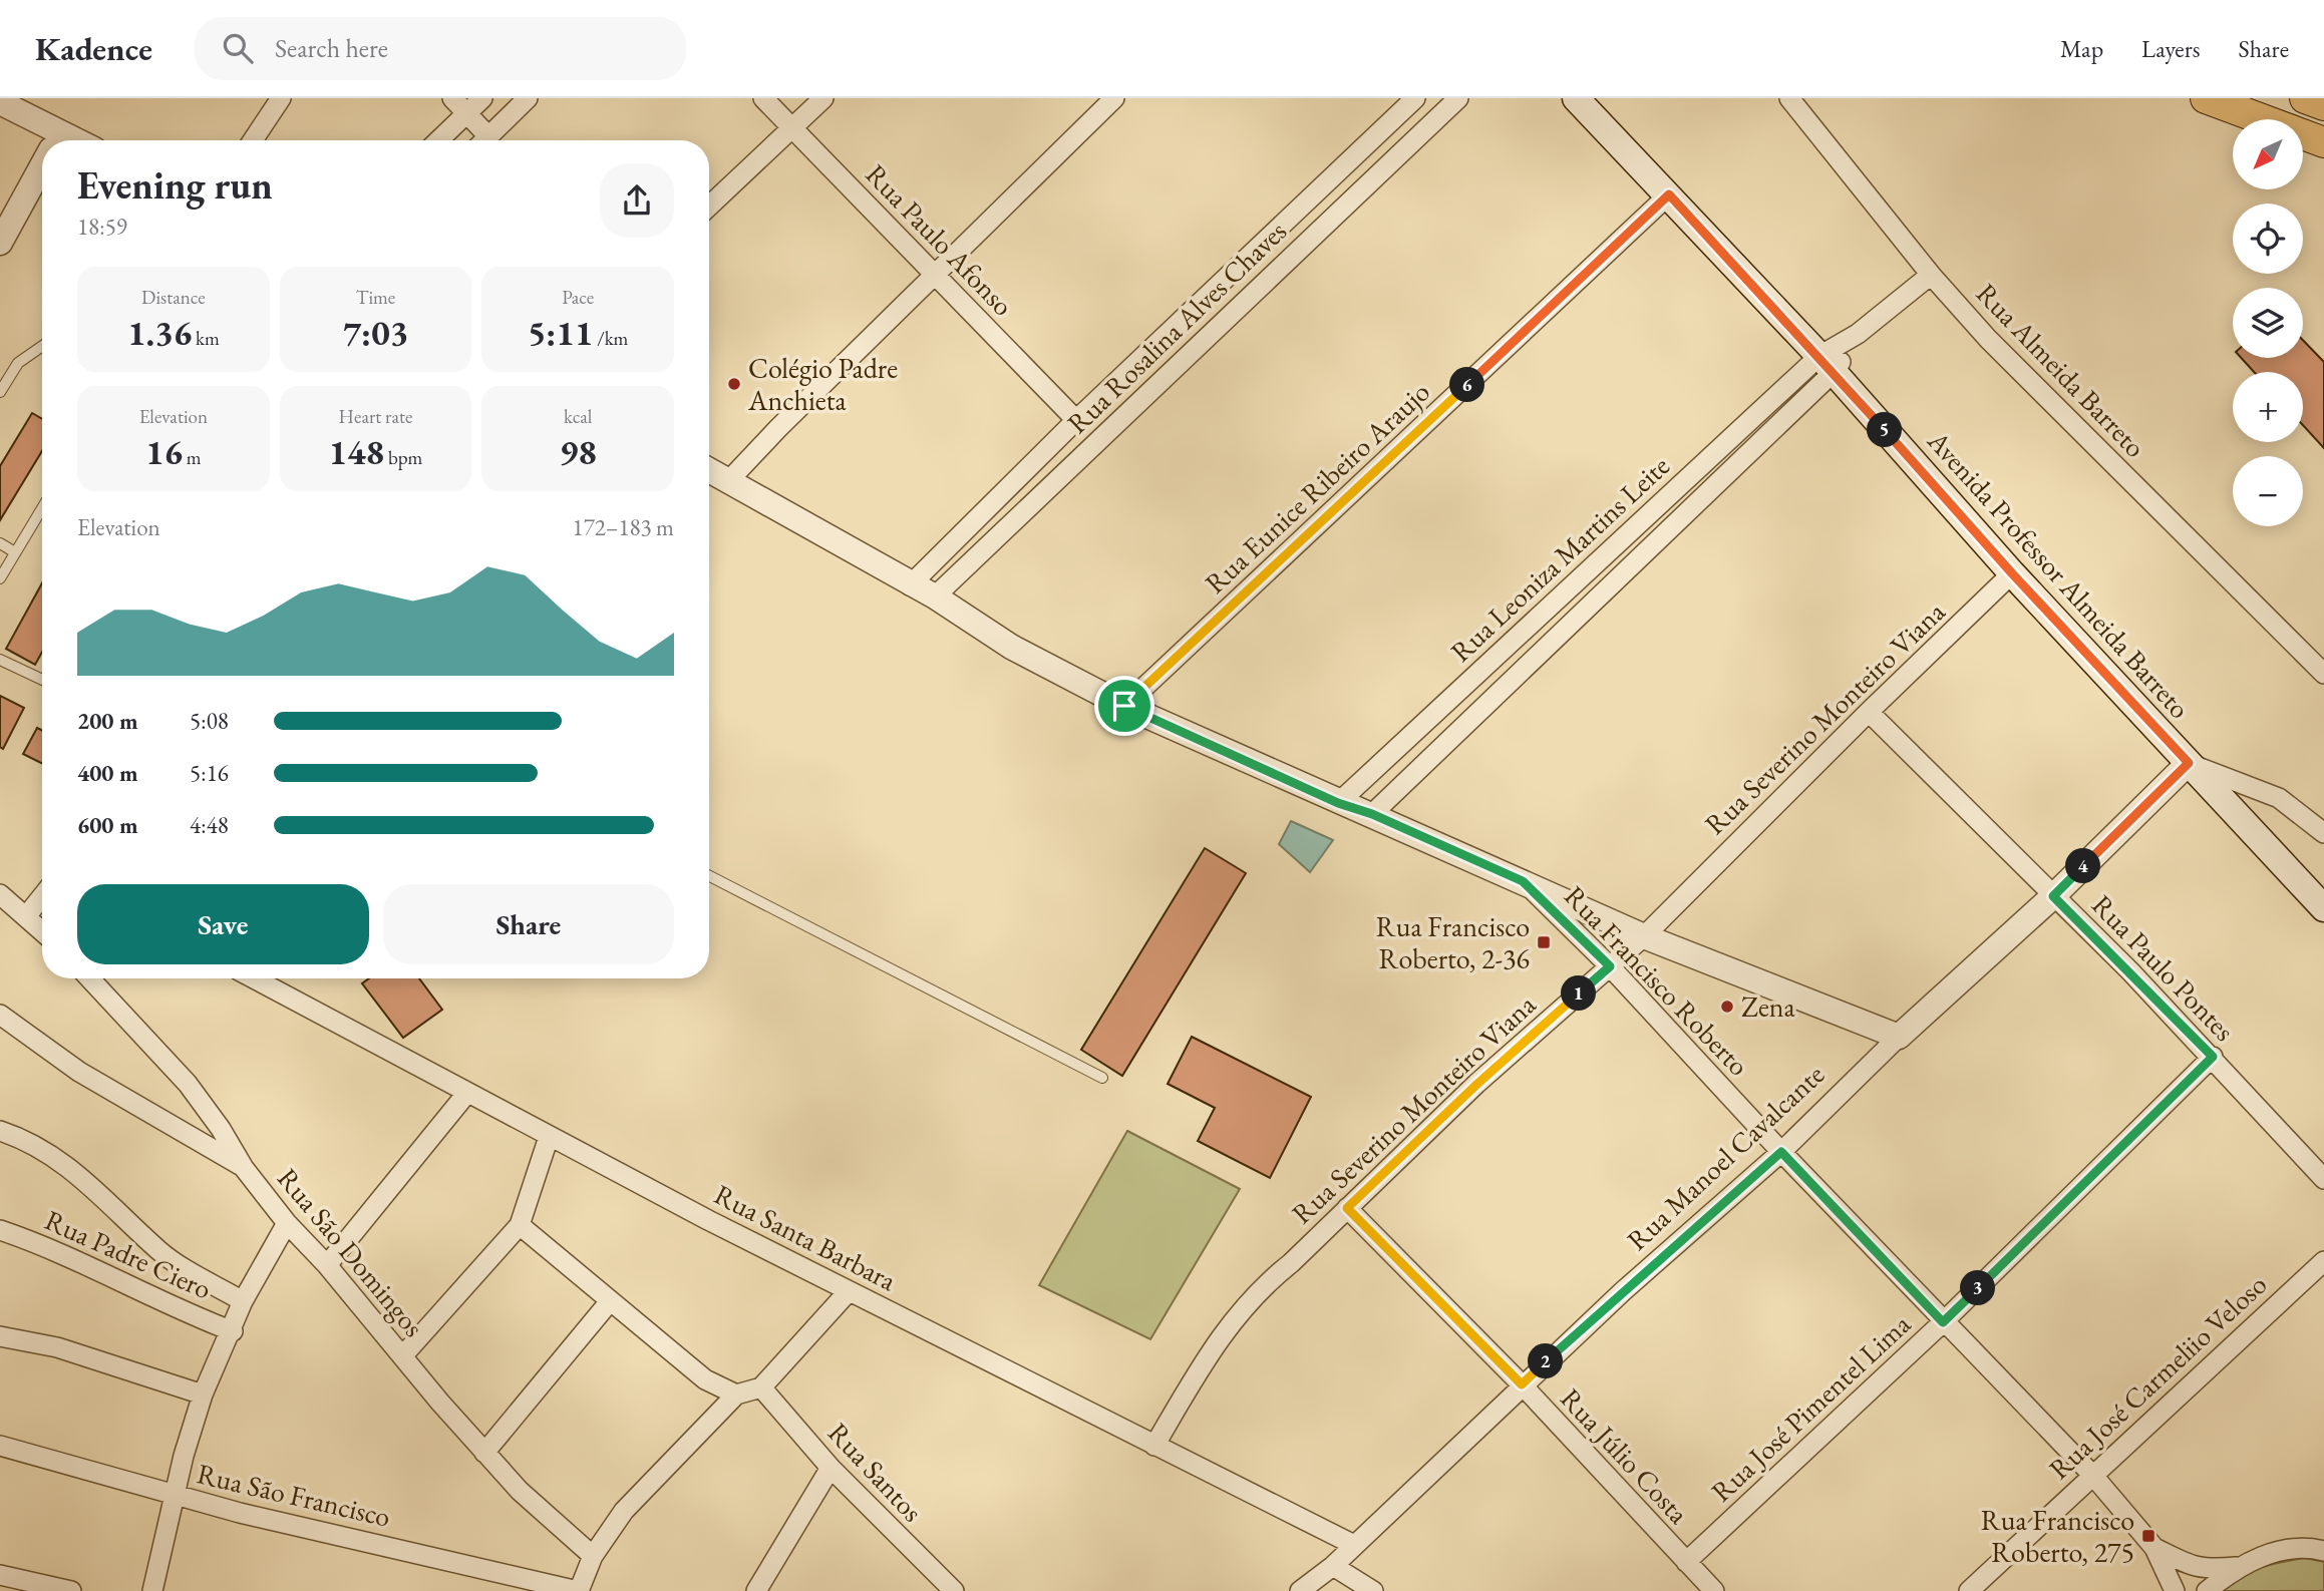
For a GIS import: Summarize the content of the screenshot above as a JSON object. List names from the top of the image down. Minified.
{"streets":{"main road":["Avenida Professor Almeida Barreto"],"street":["Rua Paulo Afonso","Rua Rosalina Alves Chaves","Rua Almeida Barreto","Rua Eunice Ribeiro Araujo","Rua Leoniza Martins Leite","Rua Severino Monteiro Viana","Rua Paulo Pontes","Rua Francisco Roberto","Rua Manoel Cavalcante","Rua Santa Barbara","Rua São Domingos","Rua Padre Ciero","Rua José Carmeliio Veloso","Rua José Pimentel Lima","Rua Júlio Costa","Rua Santos","Rua São Francisco"]},"crossings":[["Rua Paulo Afonso","Rua Rosalina Alves Chaves"],["Rua Eunice Ribeiro Araujo","Avenida Professor Almeida Barreto"],["Rua Leoniza Martins Leite","Avenida Professor Almeida Barreto"],["Avenida Professor Almeida Barreto","Rua Severino Monteiro Viana"],["Avenida Professor Almeida Barreto","Rua Manoel Cavalcante"],["Rua Severino Monteiro Viana","Rua Paulo Pontes"],["Rua Severino Monteiro Viana","Rua Francisco Roberto"],["Rua Severino Monteiro Viana","Rua Santa Barbara"],["Rua Severino Monteiro Viana","Rua Júlio Costa"],["Rua Paulo Pontes","Rua Manoel Cavalcante"],["Rua Paulo Pontes","Rua José Pimentel Lima"],["Rua Francisco Roberto","Rua Manoel Cavalcante"],["Rua Francisco Roberto","Rua José Carmeliio Veloso"],["Rua Francisco Roberto","Rua José Pimentel Lima"],["Rua Manoel Cavalcante","Rua Santa Barbara"],["Rua Manoel Cavalcante","Rua Júlio Costa"],["Rua José Pimentel Lima","Rua Júlio Costa"]],"places":{"other":["Colégio Padre Anchieta","Zena"],"transit":["Rua Francisco Roberto, 2-36","Rua Francisco Roberto, 275"]},"north":"bottom left","page":{"header":"Kadence","search":"Search here","nav":["Map","Layers","Share"],"map_buttons":["+","−"],"heading":["Evening run","18:59"],"stats":[["Distance","1.36 km"],["Time","7:03"],["Pace","5:11 /km"],["Elevation","16 m"],["Heart rate","148 bpm"],["kcal","98"]],"pins":["6","5","4","1","3","2"],"chart":["Elevation","172–183 m"],"list":[{"name":"200 m","note":"5:08"},{"name":"400 m","note":"5:16"},{"name":"600 m","note":"4:48"}],"buttons":["Save","Share"]}}
